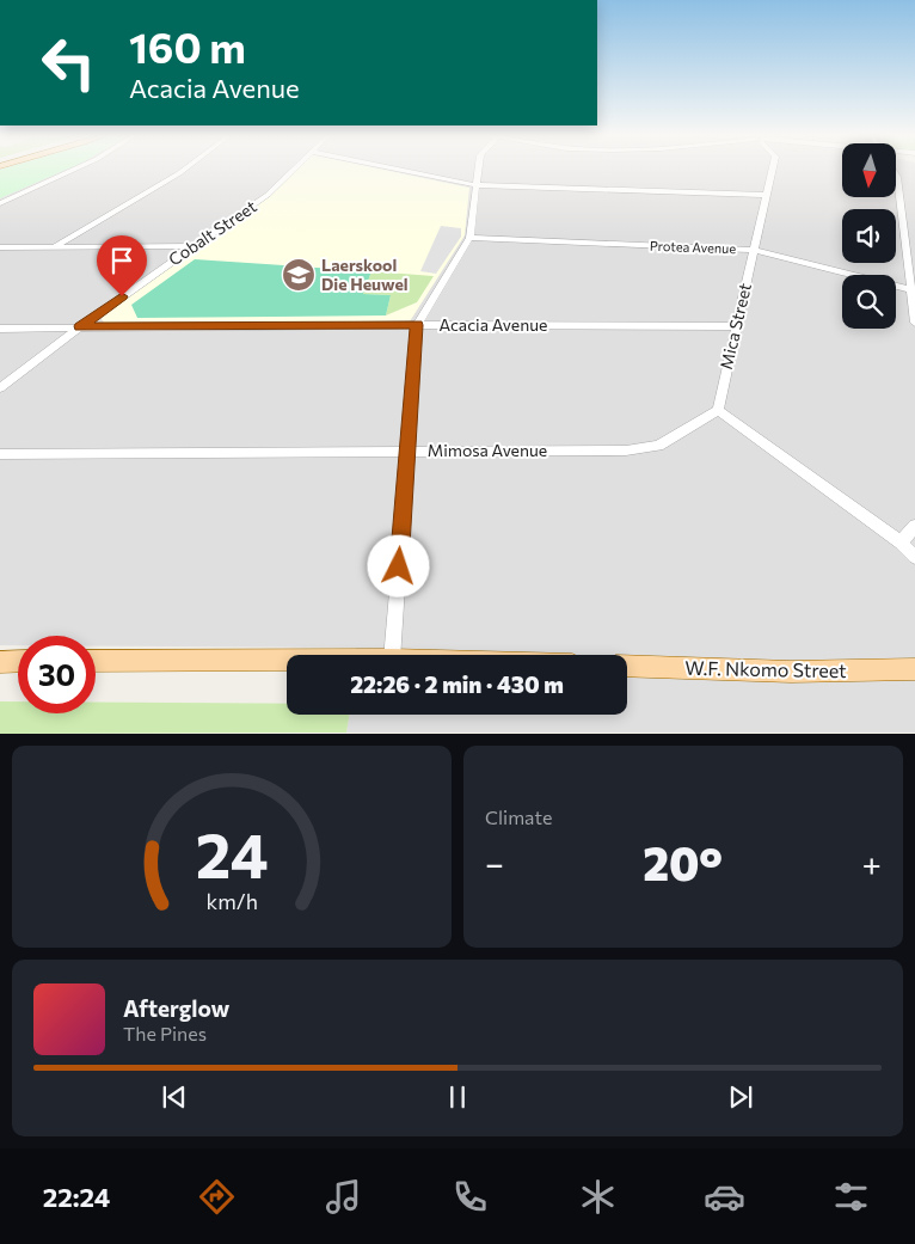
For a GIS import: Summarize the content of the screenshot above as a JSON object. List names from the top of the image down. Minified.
{"streets":{"main road":["W.F. Nkomo Street"],"street":["Cobalt Street","Protea Avenue","Acacia Avenue","Mica Street","Mimosa Avenue"]},"crossings":[["Cobalt Street","Acacia Avenue"],["Protea Avenue","Mica Street"],["Acacia Avenue","Mica Street"],["Mica Street","Mimosa Avenue"]],"places":{"school or university":["Laerskool Die Heuwel"]},"north":"bottom","page":{"turn":["160 m","Acacia Avenue"],"limit":"30","trip":"22:26 · 2 min · 430 m","tile":"Climate","heat":["−","20°","+"],"song":["Afterglow","The Pines"],"tabs":"22:24","gauge":["24","km/h"]}}
